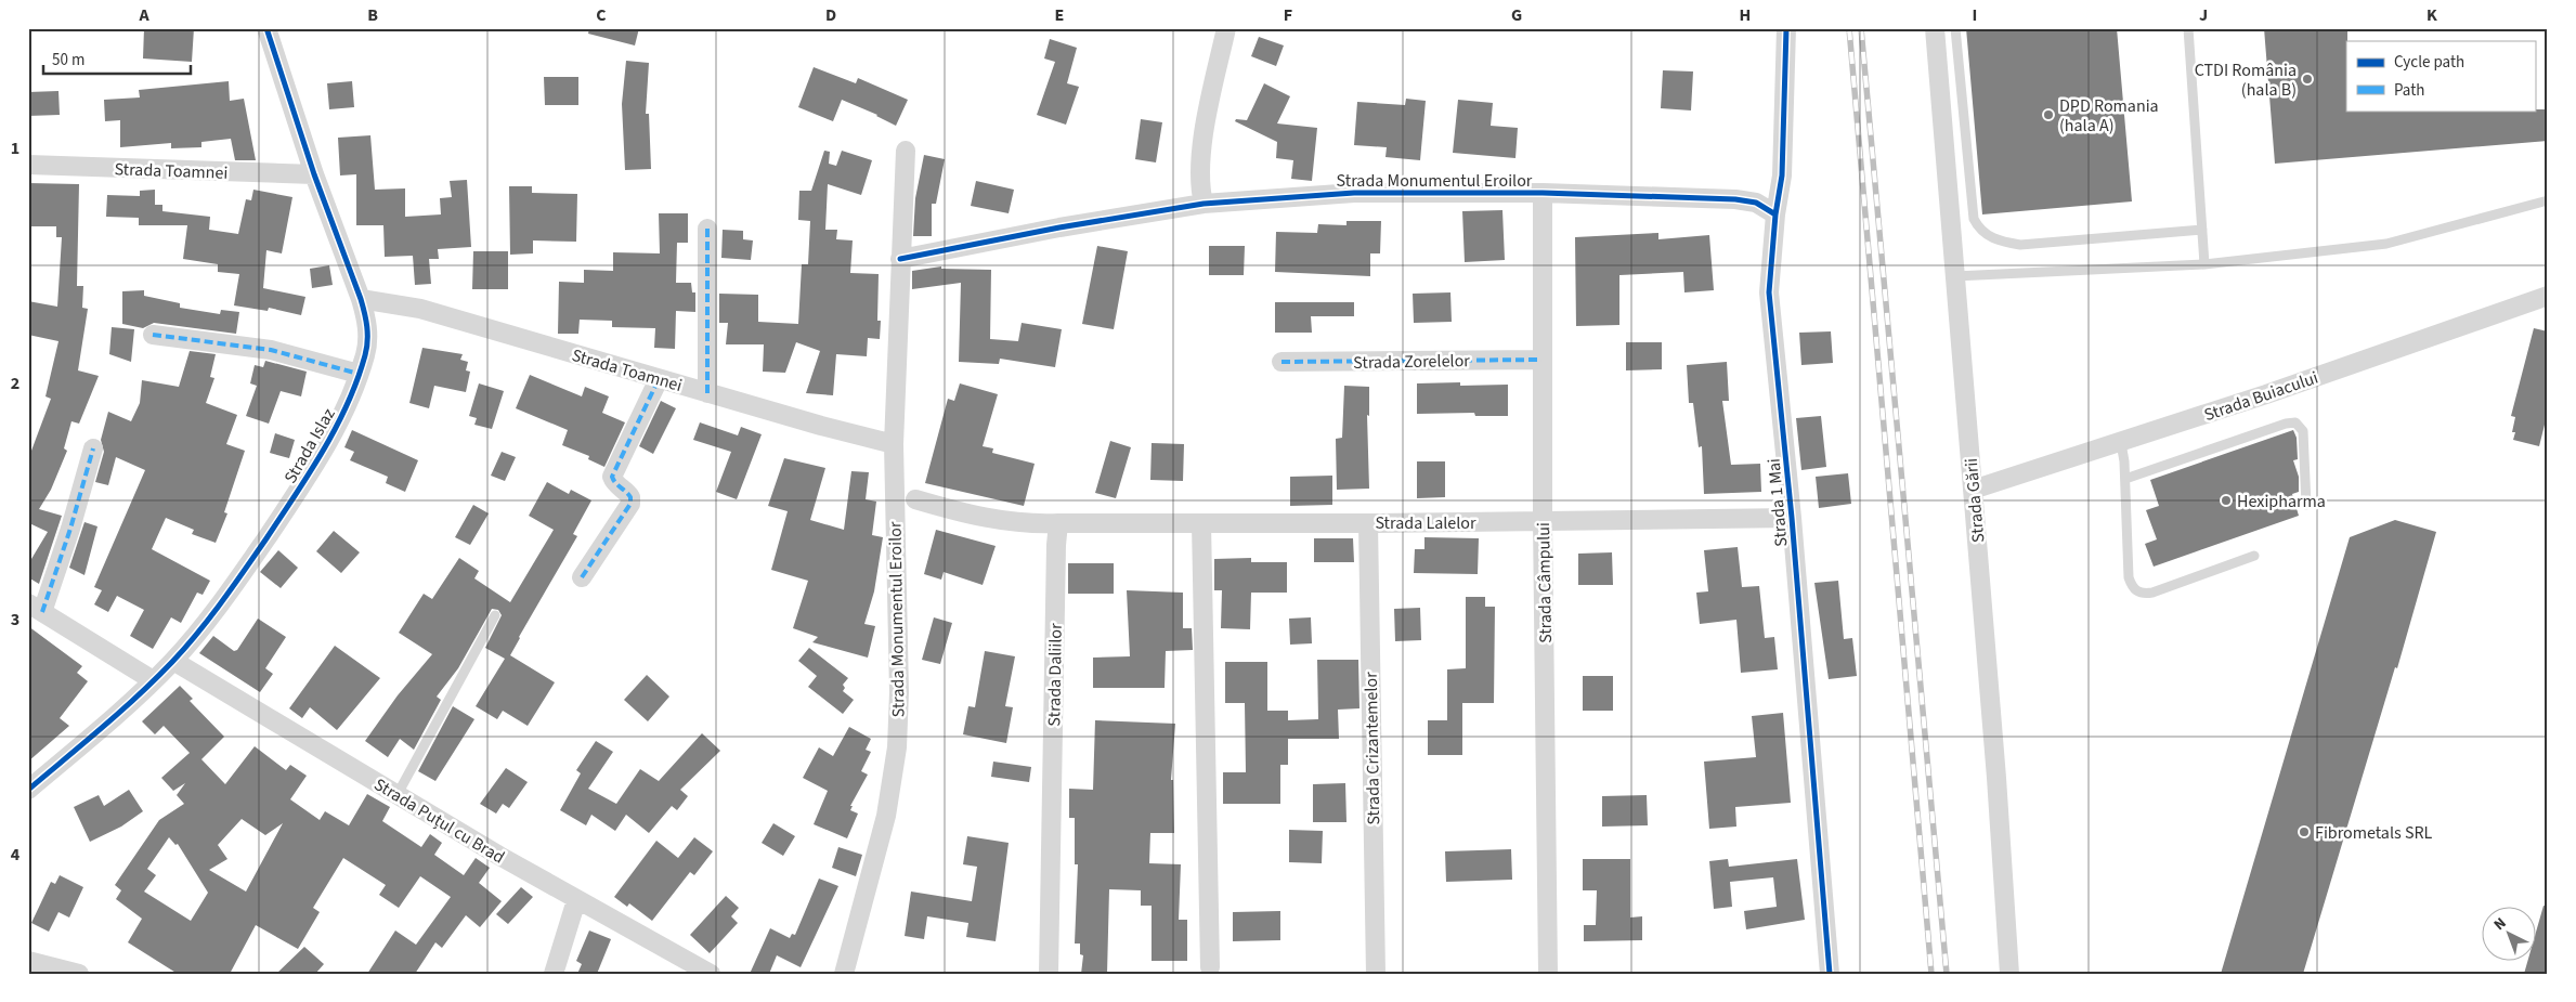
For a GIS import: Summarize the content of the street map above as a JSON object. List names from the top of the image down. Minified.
{"streets":{"street":["Strada Toamnei","Strada Monumentul Eroilor","Strada Zorelelor","Strada Buiacului","Strada Islaz","Strada Gării","Strada 1 Mai","Strada Lalelor","Strada Câmpului","Strada Daliilor","Strada Crizantemelor","Strada Puțul cu Brad"]},"crossings":[["Strada Toamnei","Strada Monumentul Eroilor"],["Strada Toamnei","Strada Islaz"],["Strada Monumentul Eroilor","Strada 1 Mai"],["Strada Monumentul Eroilor","Strada Câmpului"],["Strada Zorelelor","Strada Câmpului"],["Strada Buiacului","Strada Gării"],["Strada Islaz","Strada Puțul cu Brad"],["Strada 1 Mai","Strada Lalelor"],["Strada Lalelor","Strada Câmpului"],["Strada Lalelor","Strada Daliilor"],["Strada Lalelor","Strada Crizantemelor"]],"places":["CTDI România (hala B)","DPD Romania (hala A)","Hexipharma","Fibrometals SRL"],"legend":["Cycle path","Path"],"scale_bar":"50 m","north":"top left","grid":{"columns":["A","B","C","D","E","F","G","H","I","J","K"],"rows":["1","2","3","4"]}}
